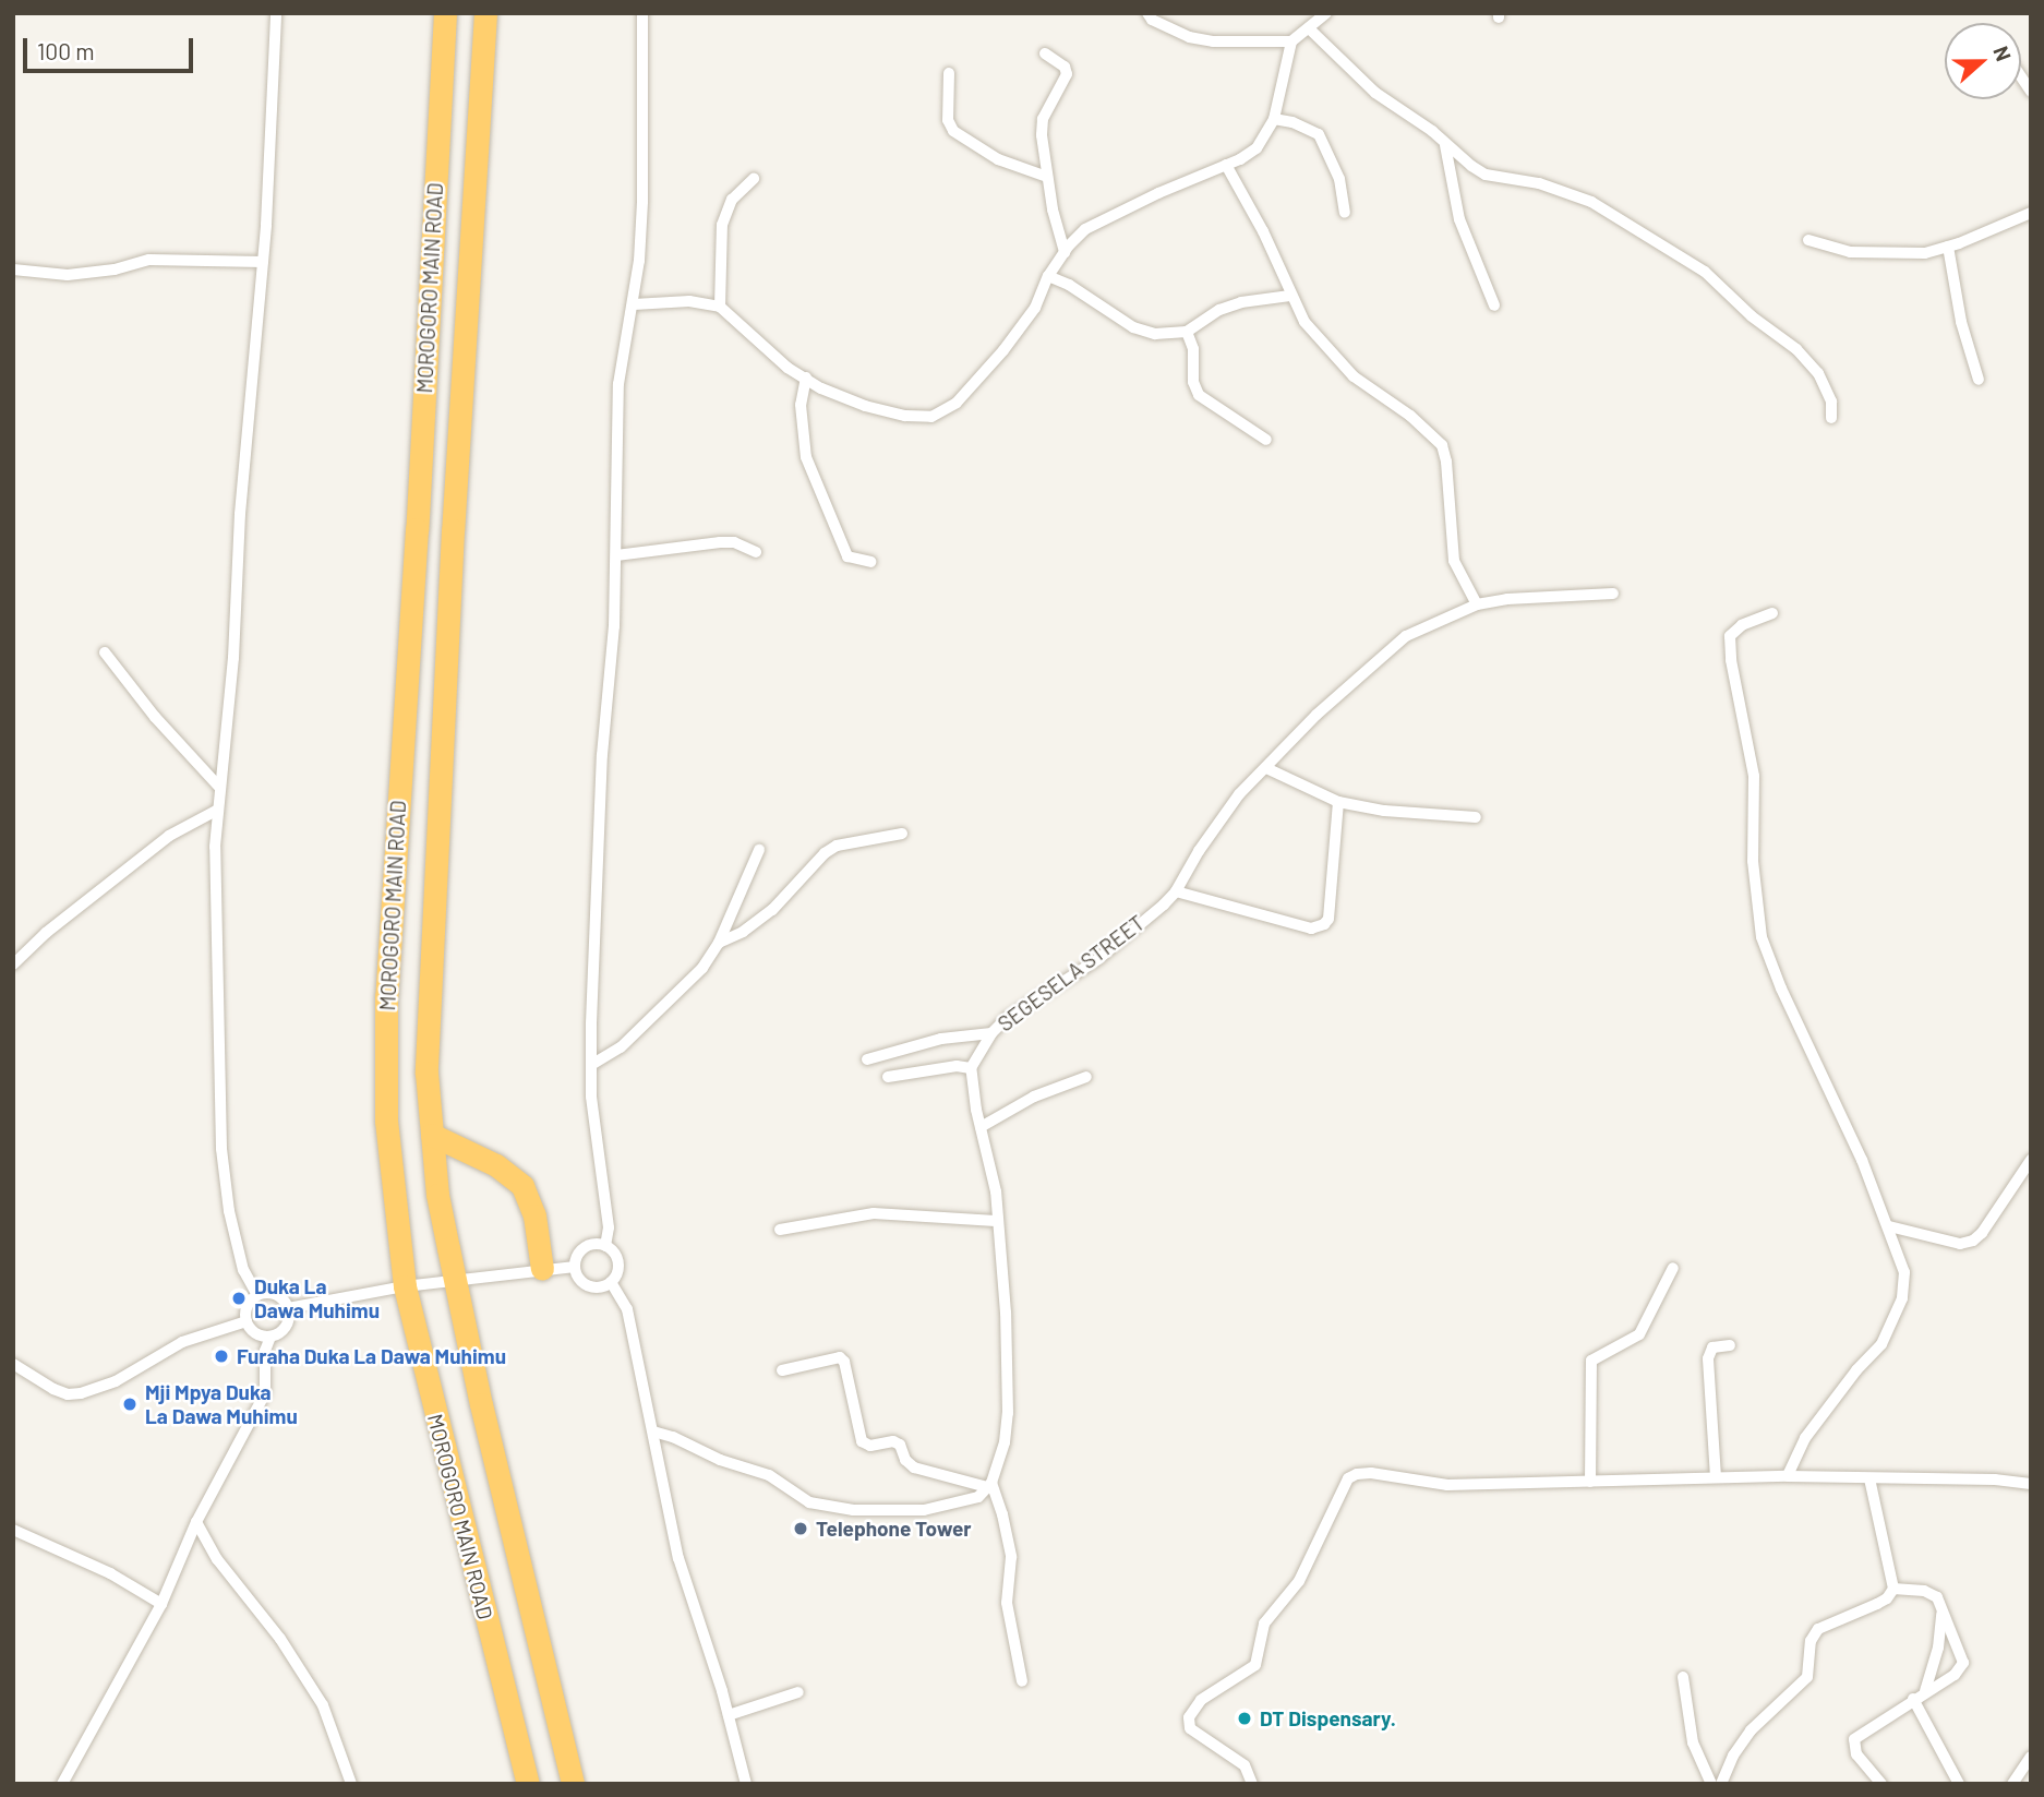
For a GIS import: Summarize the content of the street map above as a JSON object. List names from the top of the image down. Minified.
{"streets":{"highway":["MOROGORO MAIN ROAD"],"street":["SEGESELA STREET"]},"places":["Duka La Dawa Muhimu","Furaha Duka La Dawa Muhimu","Mji Mpya Duka La Dawa Muhimu","Telephone Tower","DT Dispensary."],"scale_bar":"100 m","north":"right"}
